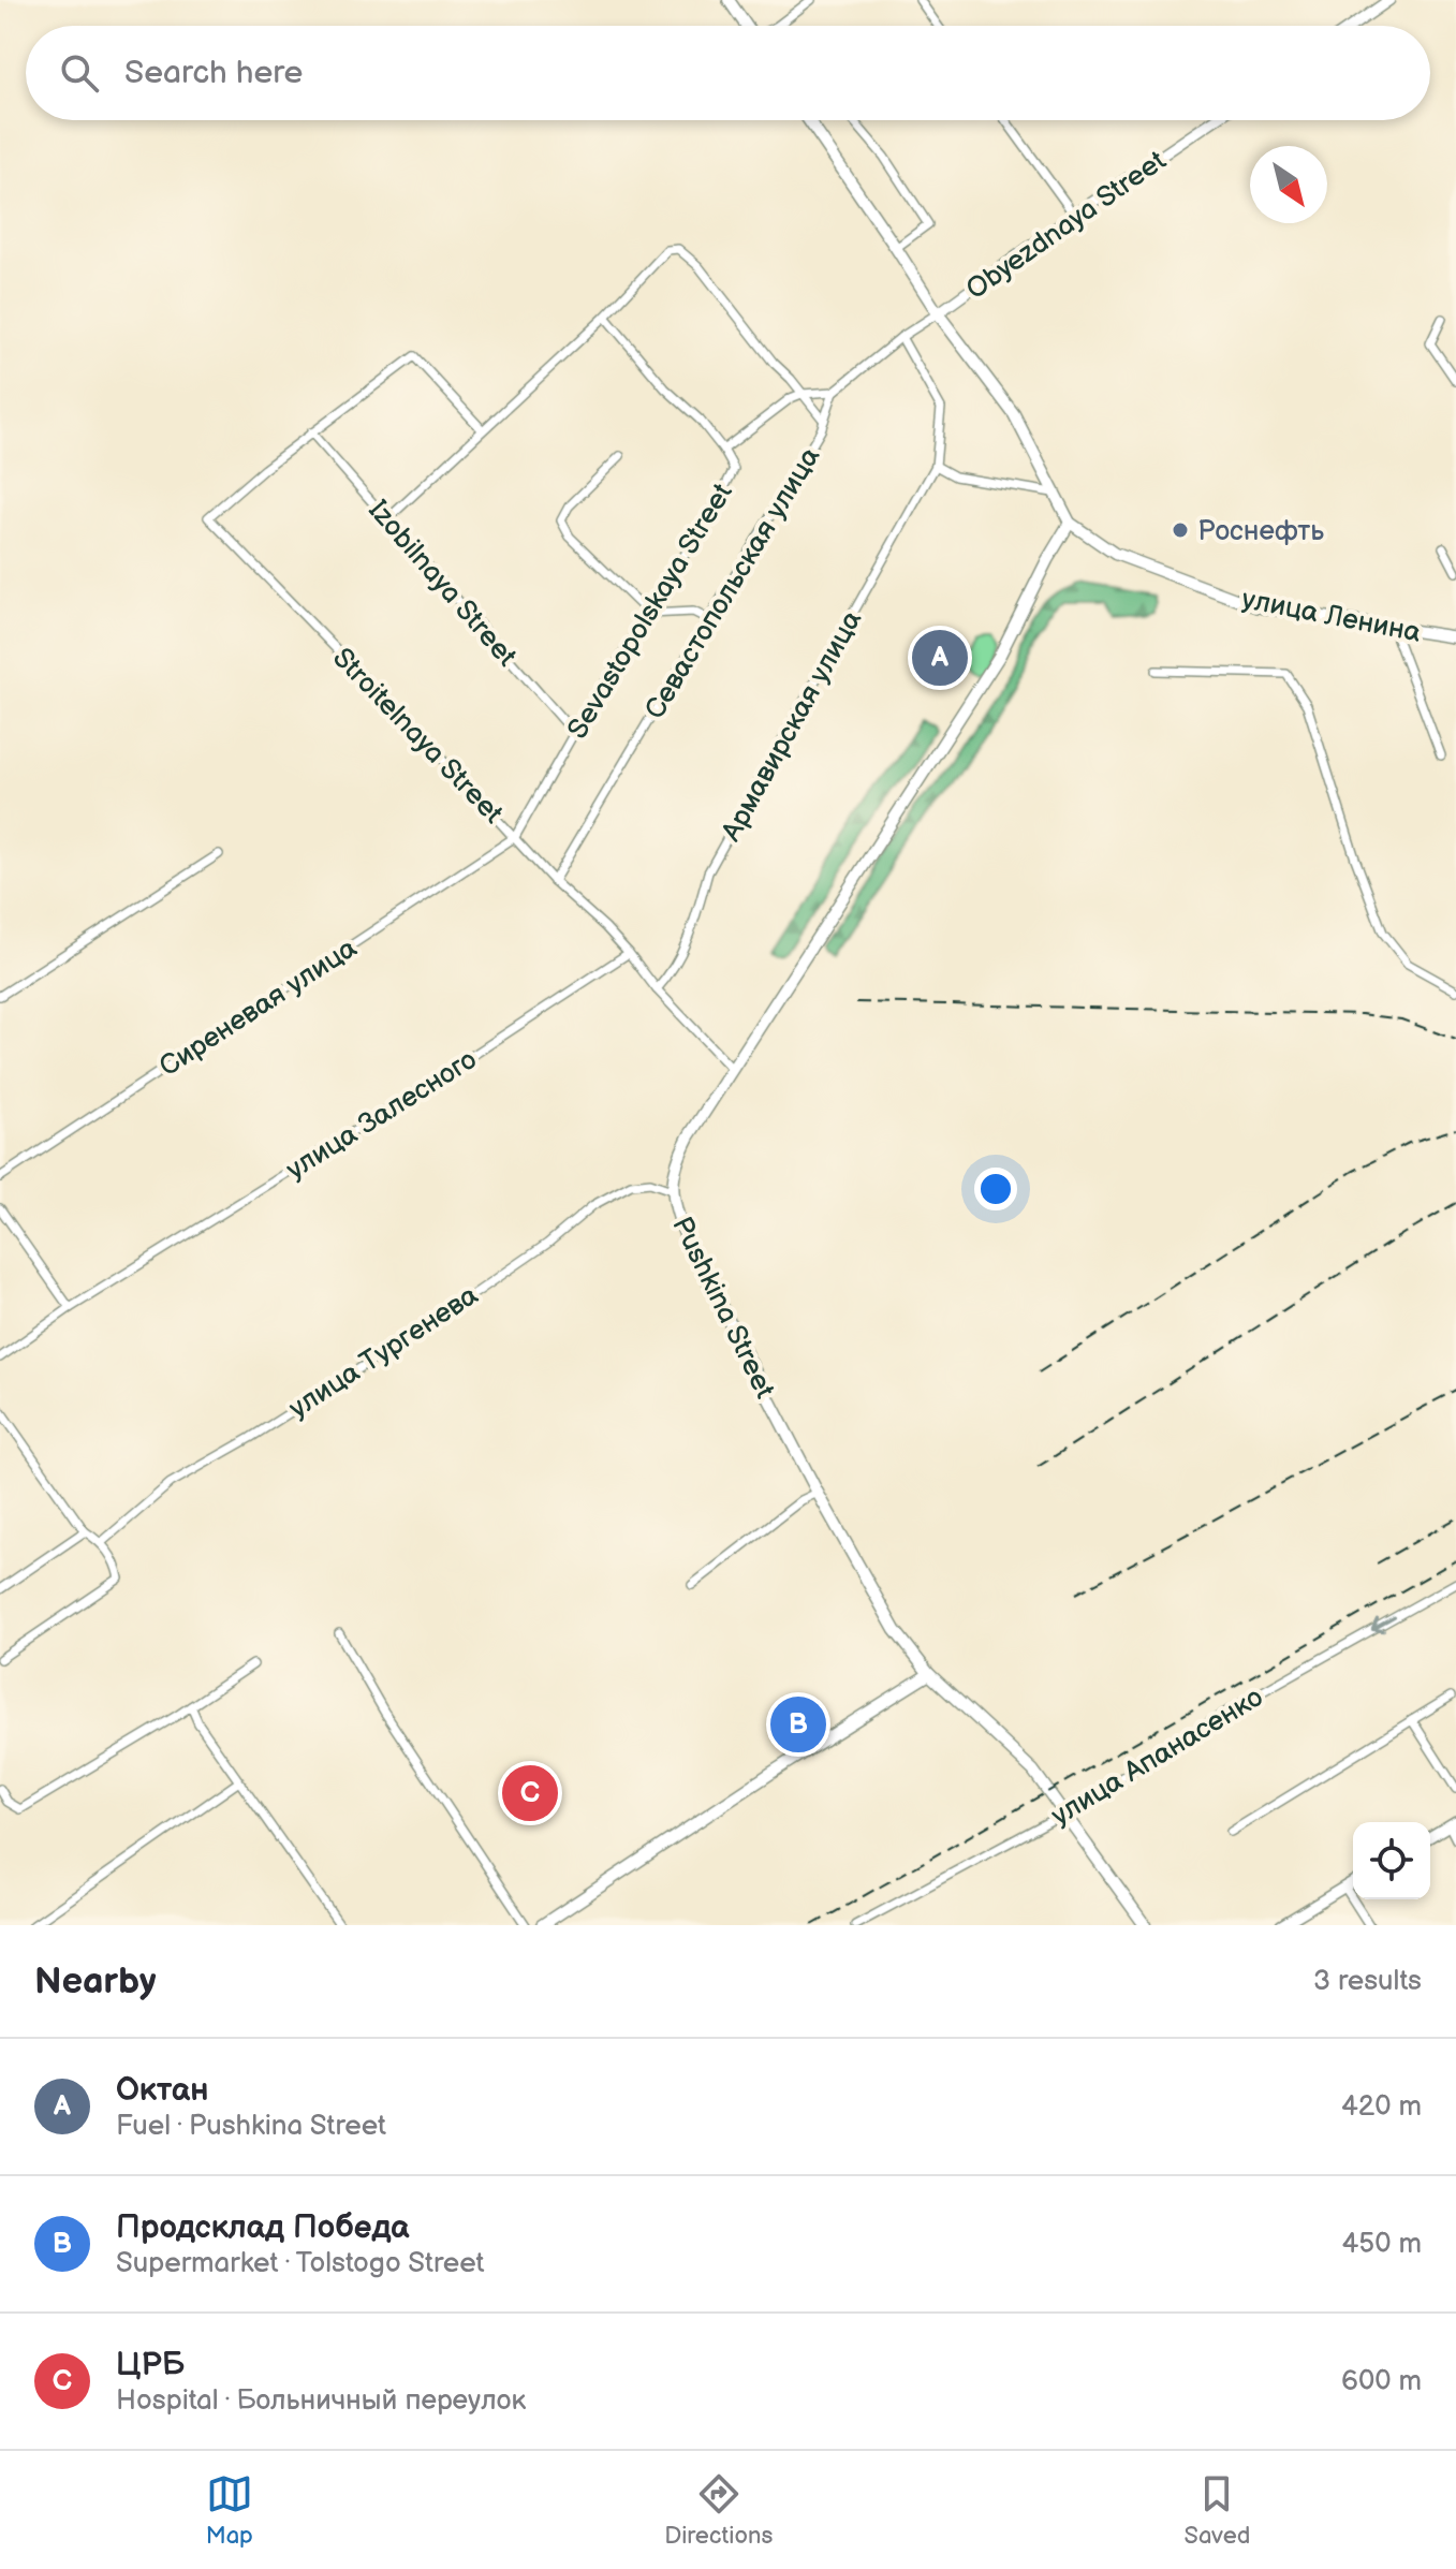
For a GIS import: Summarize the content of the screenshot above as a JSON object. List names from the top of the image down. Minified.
{"streets":{"main road":["улица Ленина","Pushkina Street"],"street":["Obyezdnaya Street","Izobilnaya Street","Севастопольская улица","Sevastopolskaya Street","Армавирская улица","Stroitelnaya Street","Сиреневая улица","улица Залесного","улица Тургенева","улица Апанасенко"]},"crossings":[["Izobilnaya Street","Sevastopolskaya Street"],["Izobilnaya Street","Stroitelnaya Street"],["Севастопольская улица","Sevastopolskaya Street"],["Севастопольская улица","Stroitelnaya Street"],["Sevastopolskaya Street","Stroitelnaya Street"],["Sevastopolskaya Street","Сиреневая улица"],["улица Ленина","Pushkina Street"],["Stroitelnaya Street","Сиреневая улица"],["Stroitelnaya Street","улица Залесного"],["Pushkina Street","улица Тургенева"],["Pushkina Street","улица Апанасенко"]],"one_way":["улица Апанасенко"],"places":["Роснефть"],"north":"bottom right","page":{"search":"Search here","pins":["A","B","C"],"heading":["Nearby","3 results"],"list":[{"mark":"A","name":"Октан","note":"Fuel · Pushkina Street","value":"420 m"},{"mark":"B","name":"Продсклад Победа","note":"Supermarket · Tolstogo Street","value":"450 m"},{"mark":"C","name":"ЦРБ","note":"Hospital · Больничный переулок","value":"600 m"}],"nav":["Map","Directions","Saved"]}}
